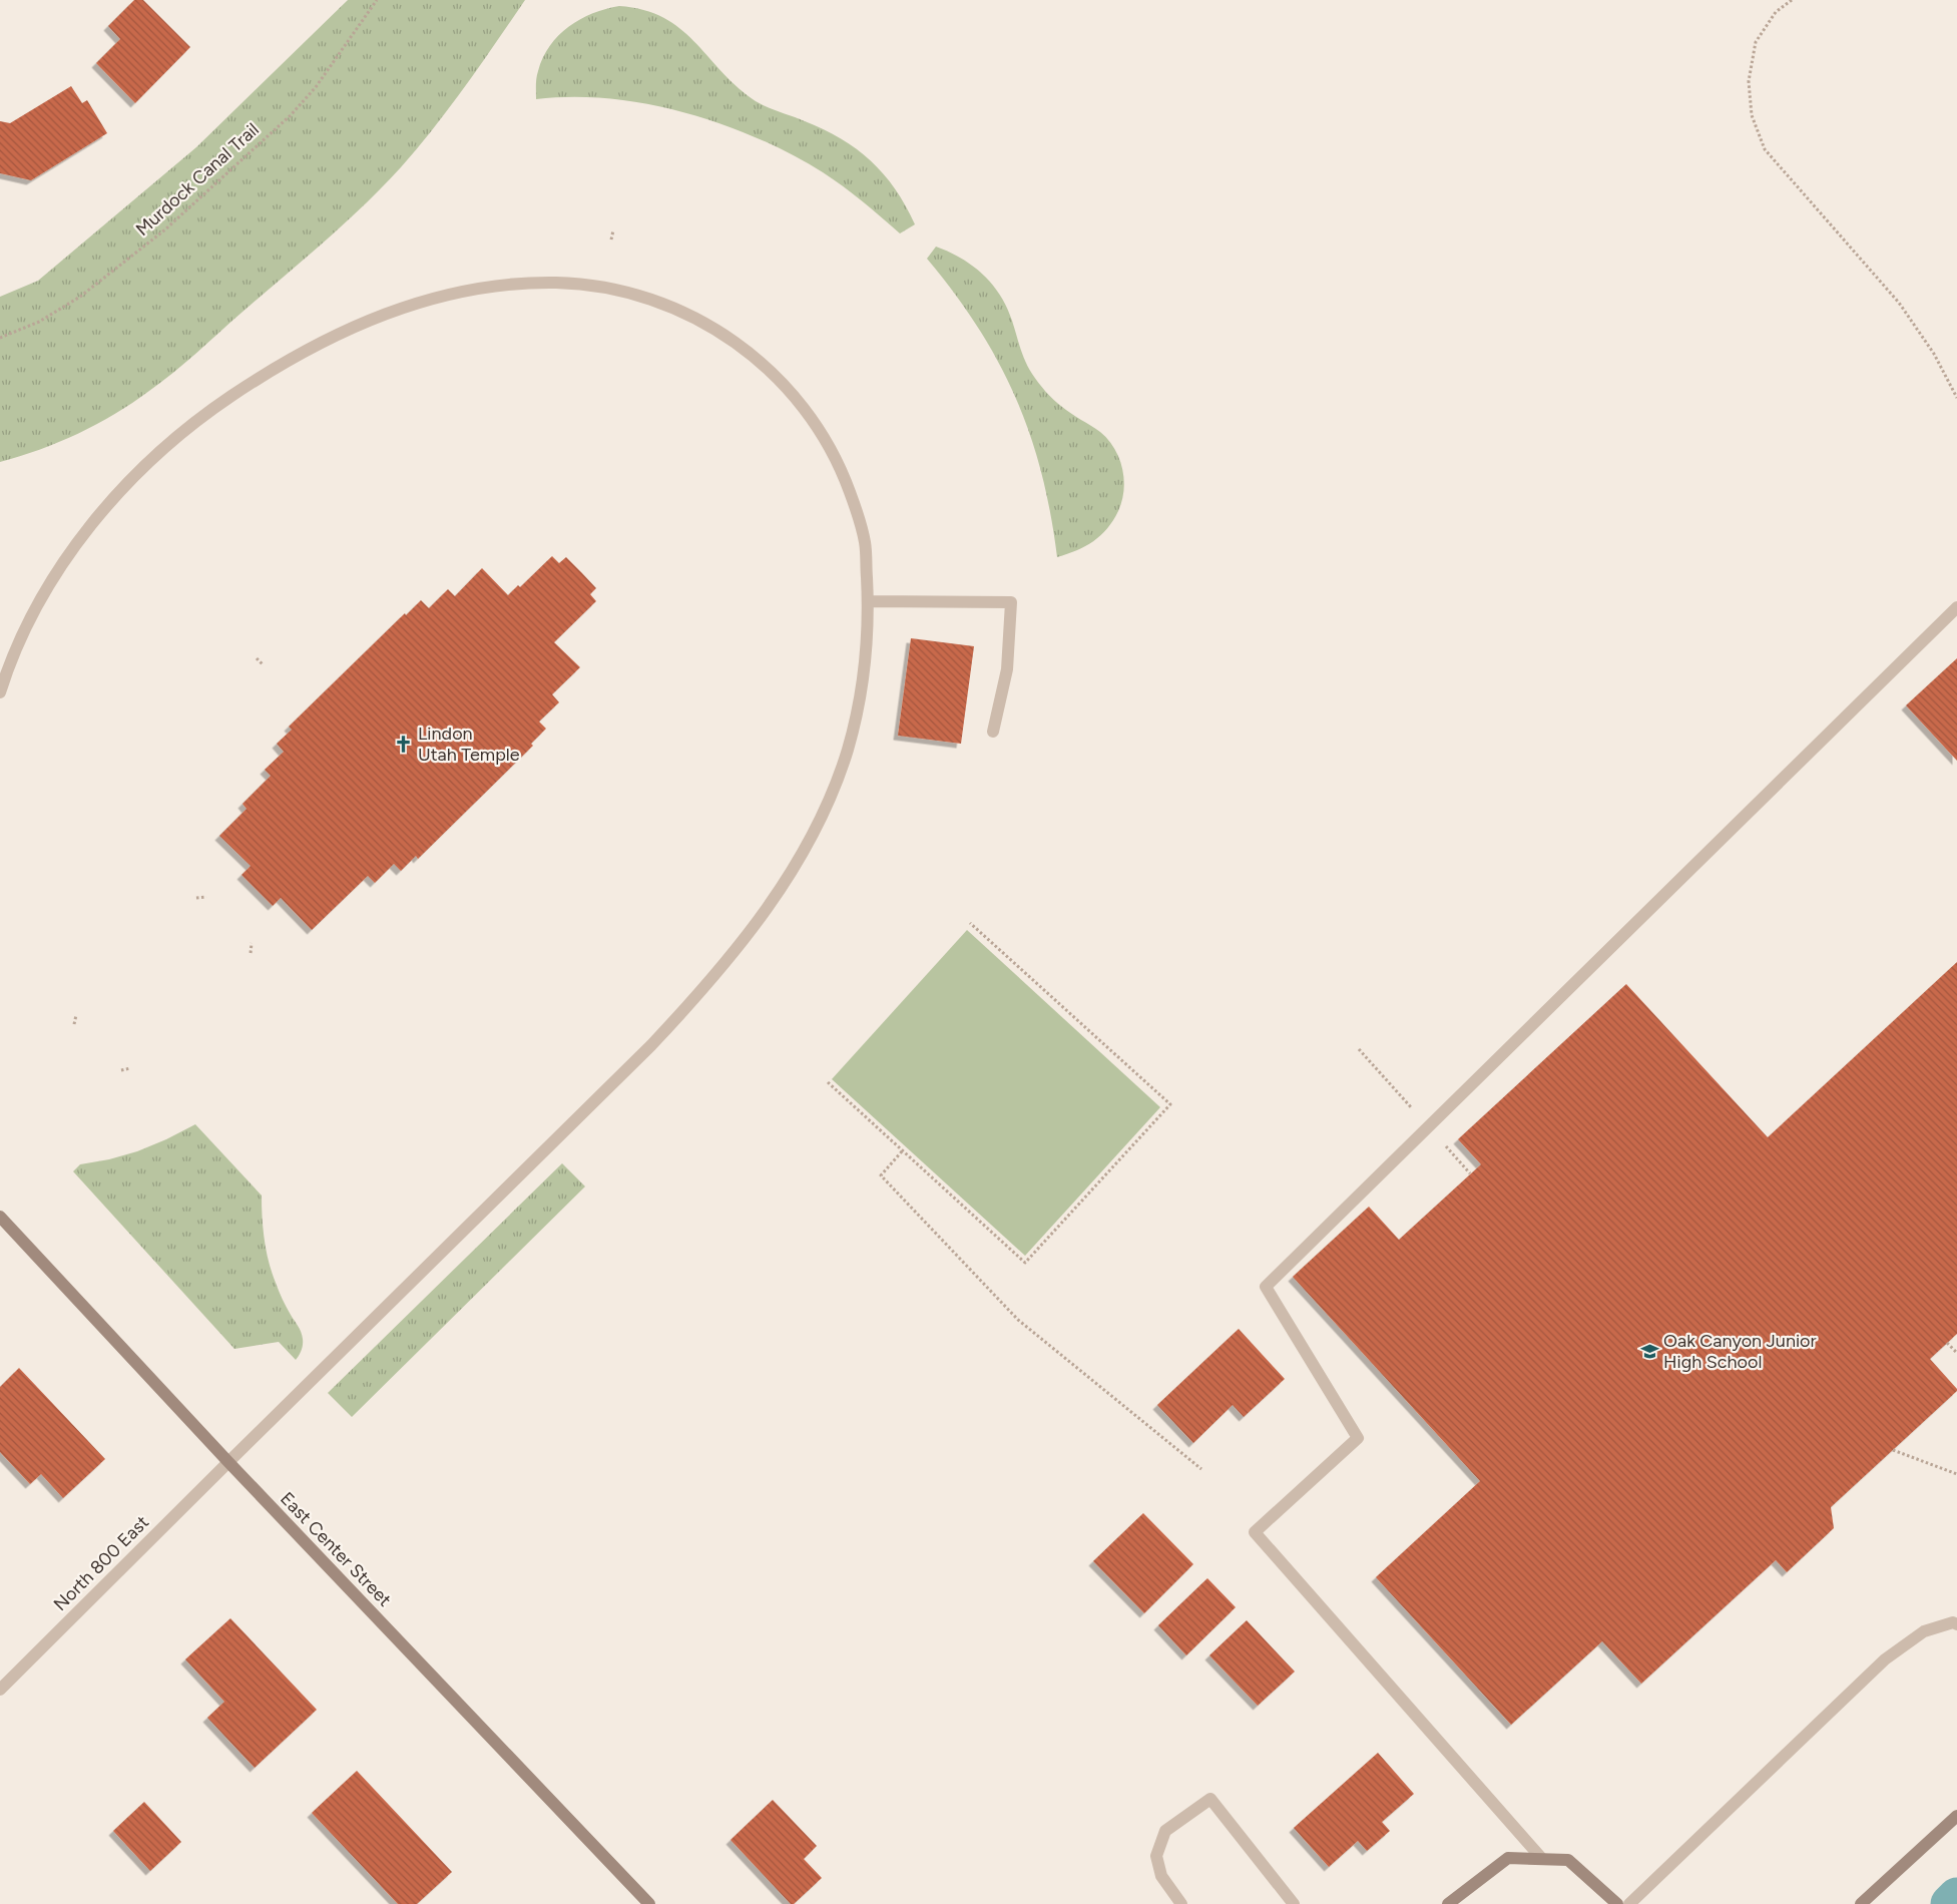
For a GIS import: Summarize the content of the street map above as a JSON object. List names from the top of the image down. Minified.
{"streets":{"street":["East Center Street","North 800 East"],"path":["Murdock Canal Trail"]},"crossings":[["East Center Street","North 800 East"]],"places":{"church":["Lindon Utah Temple"],"school or university":["Oak Canyon Junior High School"]}}
